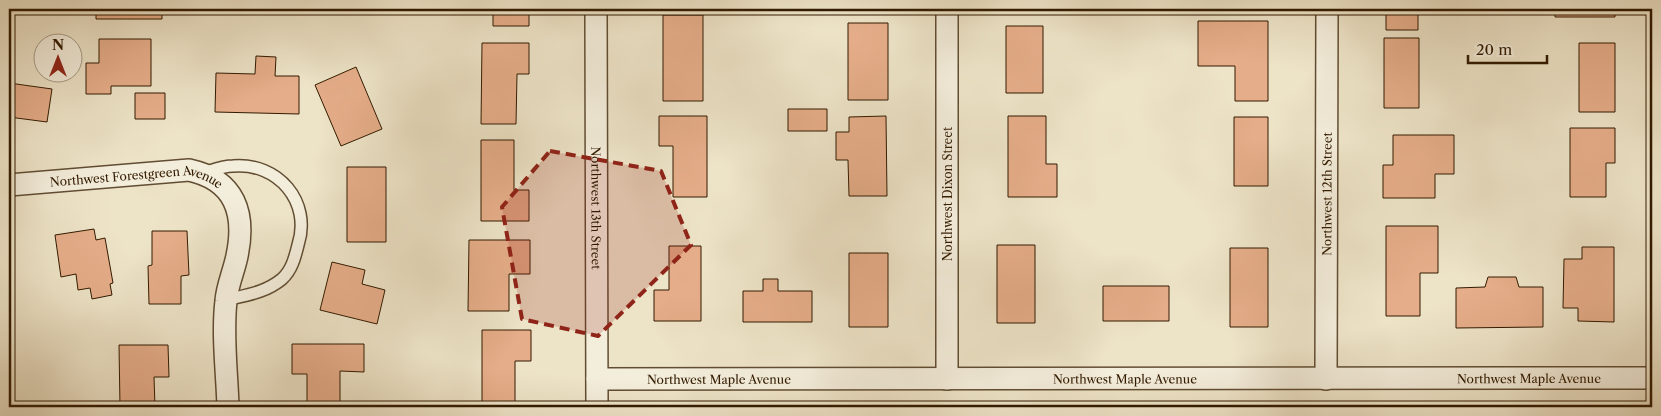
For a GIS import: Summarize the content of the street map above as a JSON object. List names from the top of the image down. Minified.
{"streets":{"street":["Northwest Forestgreen Avenue","Northwest Dixon Street","Northwest 12th Street","Northwest 13th Street","Northwest Maple Avenue"]},"crossings":[["Northwest Dixon Street","Northwest Maple Avenue"],["Northwest 12th Street","Northwest Maple Avenue"],["Northwest 13th Street","Northwest Maple Avenue"]],"scale_bar":"20 m","north":"top"}
